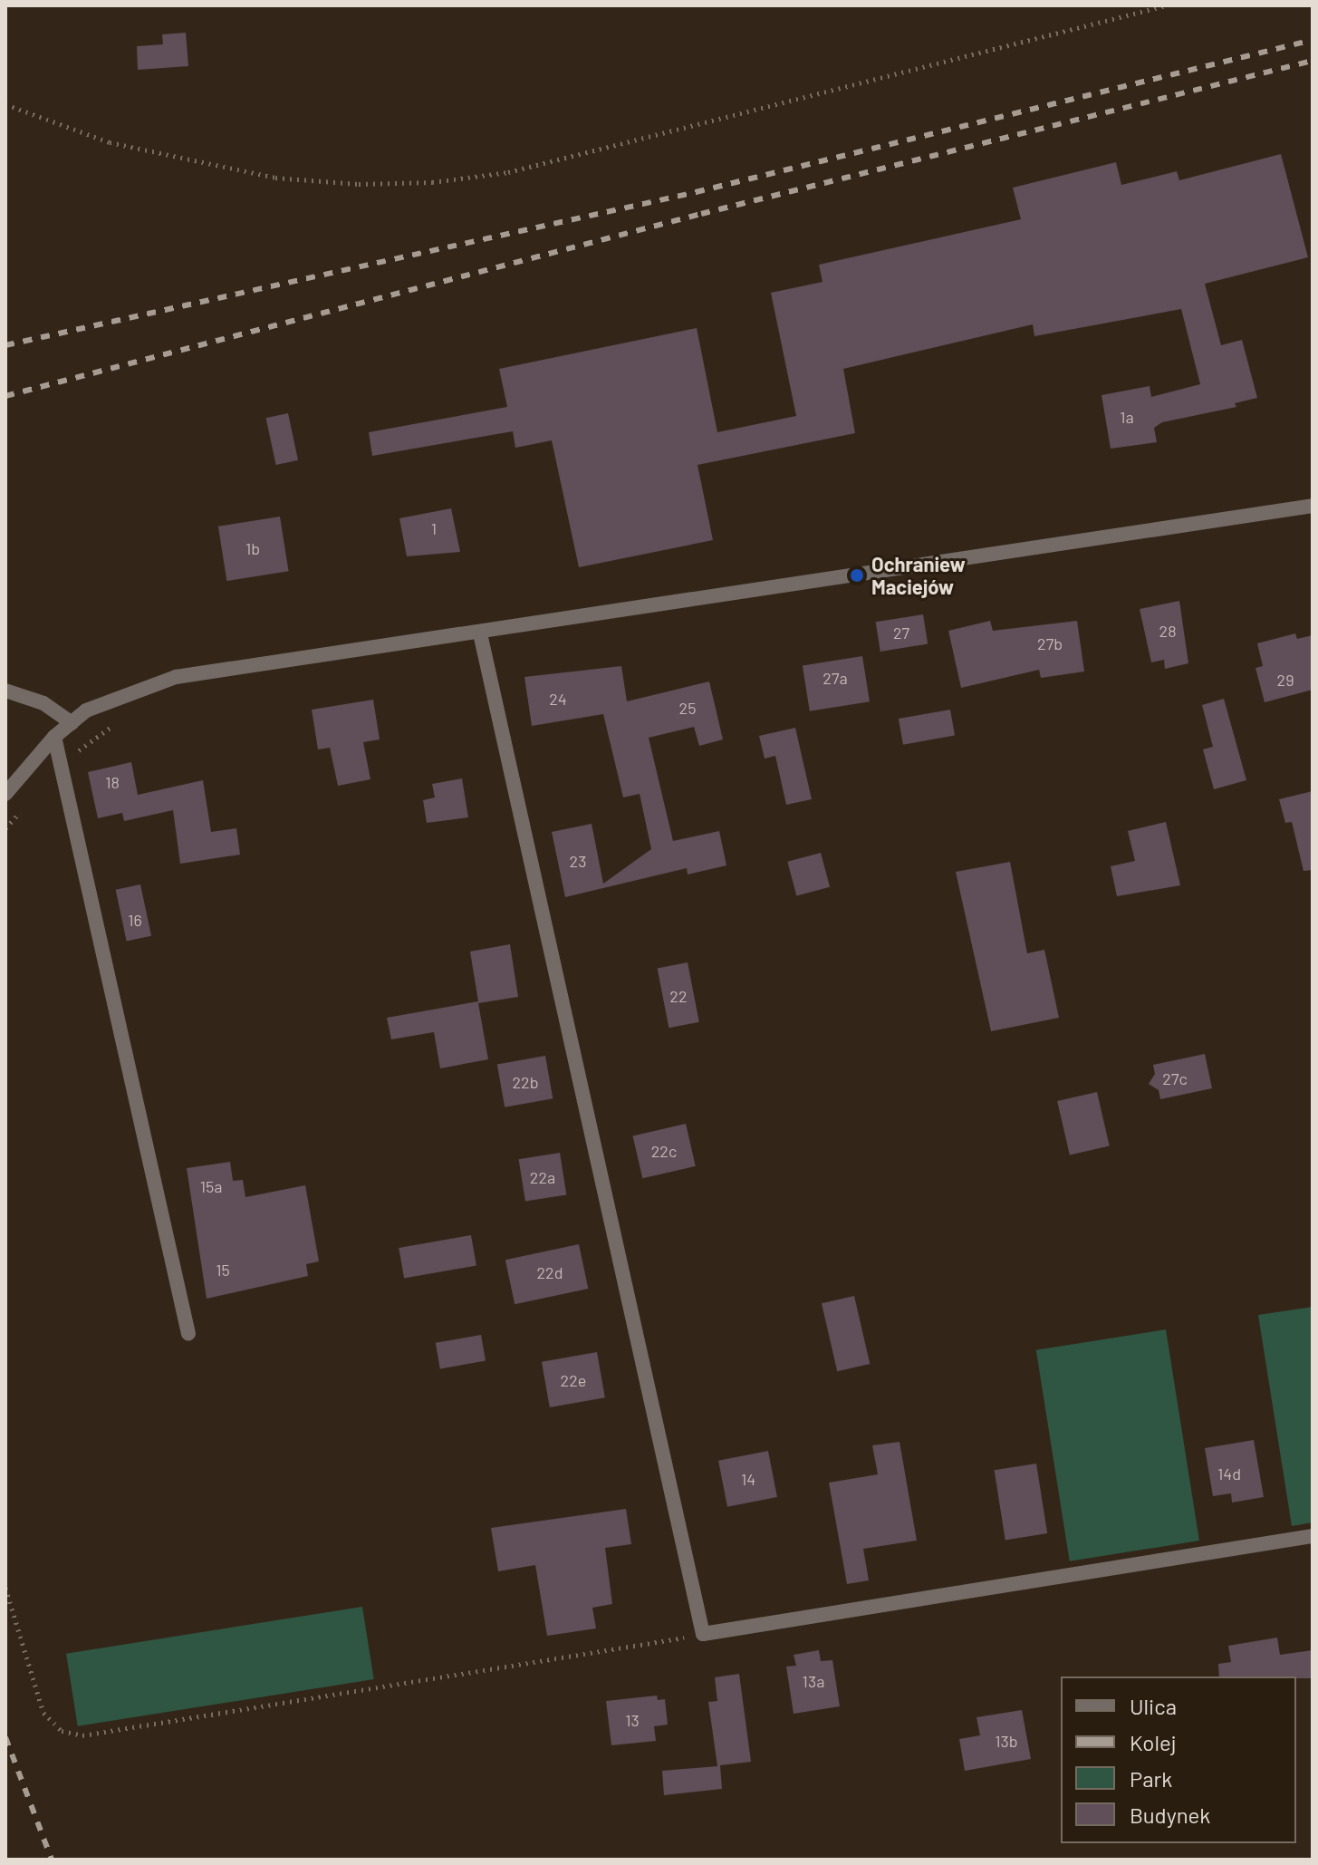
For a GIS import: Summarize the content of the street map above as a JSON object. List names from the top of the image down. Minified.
{"places":["Ochraniew Maciejów"],"house_numbers":["1a","1","1b","28","27","27b","27a","29","24","25","18","23","16","22","27c","22b","22c","22a","15a","15","22d","22e","14d","14","13a","13","13b"],"legend":["Ulica","Kolej","Park","Budynek"]}
